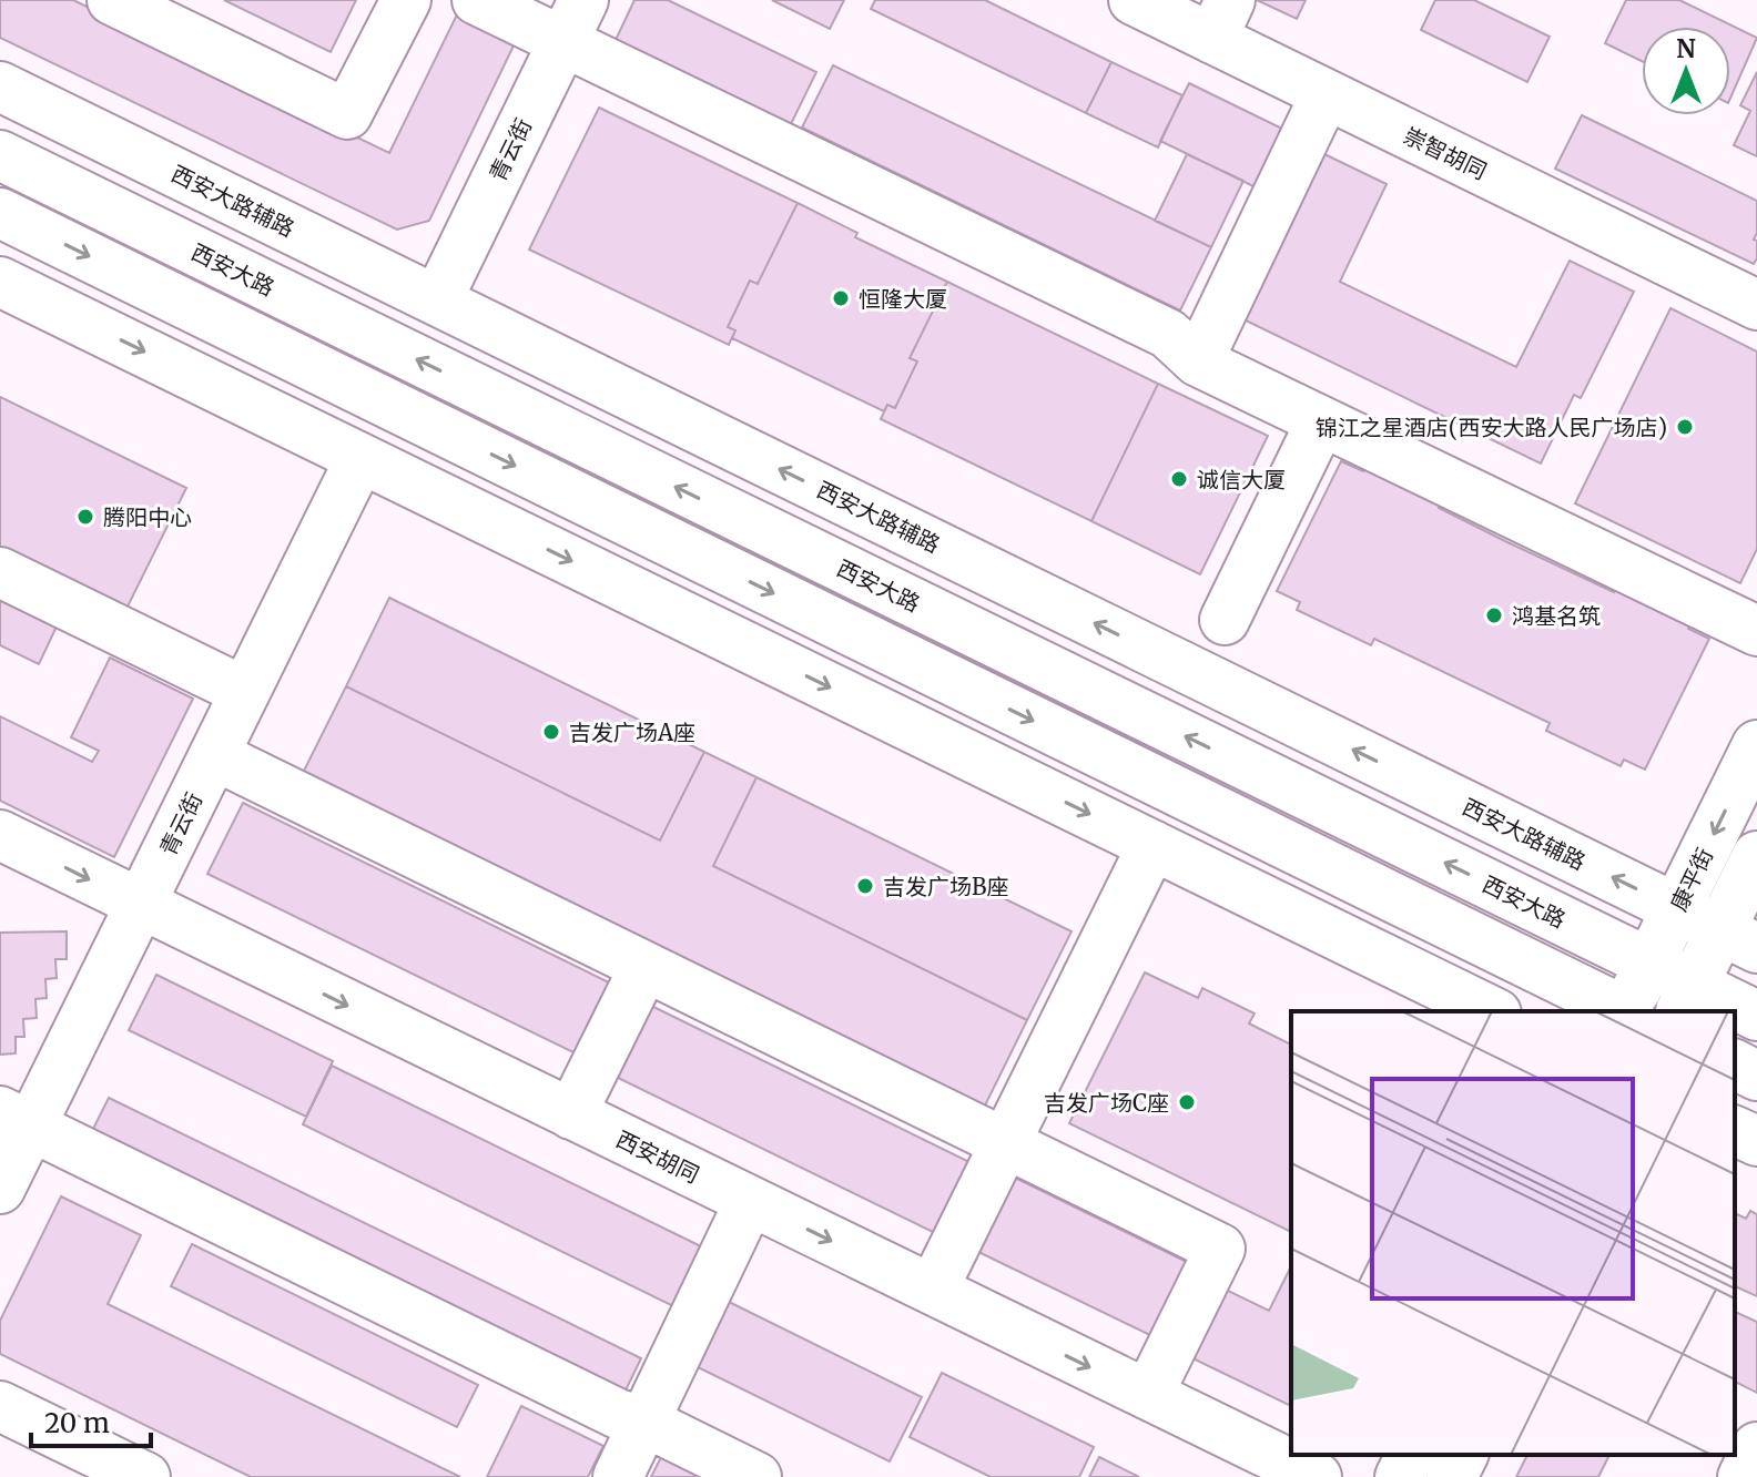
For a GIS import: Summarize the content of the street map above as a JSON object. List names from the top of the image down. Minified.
{"streets":{"street":["青云街","崇智胡同","西安大路辅路","西安大路","康平街","西安胡同"]},"crossings":[["青云街","西安大路辅路"],["青云街","西安胡同"],["西安大路辅路","康平街"],["西安大路","康平街"]],"places":["恒隆大厦","锦江之星酒店(西安大路人民广场店)","诚信大厦","腾阳中心","鸿基名筑","吉发广场A座","吉发广场B座","吉发广场C座"],"scale_bar":"20 m","north":"top"}
